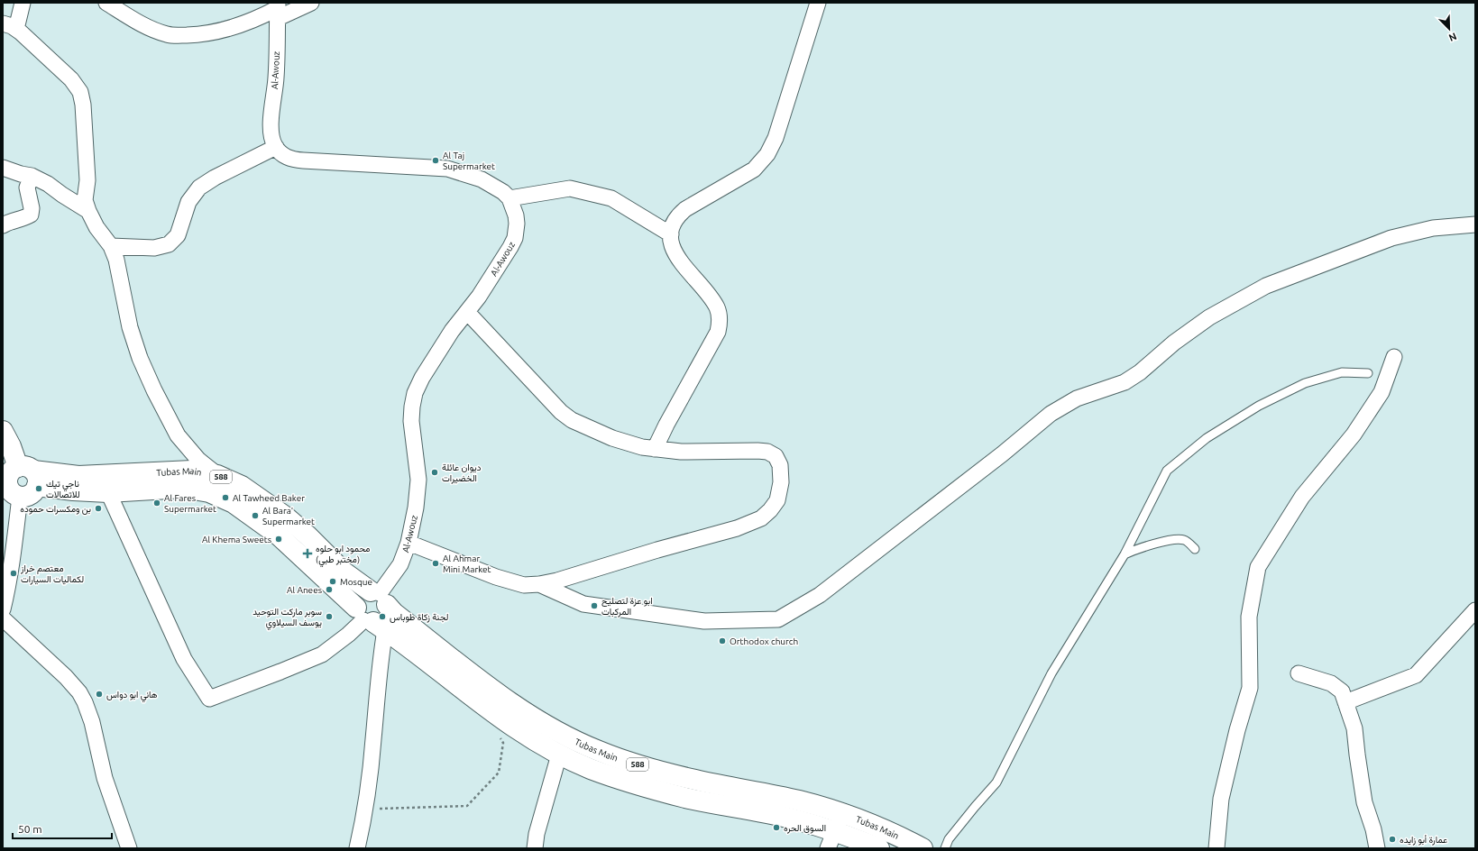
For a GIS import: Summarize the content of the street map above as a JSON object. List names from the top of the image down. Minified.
{"streets":{"main road":["Tubas Main","588"],"street":["Al-Awouz"]},"crossings":[["Al-Awouz","Tubas Main"]],"places":{"other":["Al Taj Supermarket","ديوان عائلة الخضيرات","ناجي تيك للاتصالات","Al Tawheed Baker","Al Fares Supermarket","بن ومكسرات حموده","Al Bara' Supermarket","Al Khema Sweets","Al Ahmar Mini Market","معتصم خراز لكماليات السيارات","Mosque","Al Anees","ابو عزة لتصليح المركبات","سوبر ماركت التوحيد يوسف السيلاوي","لجنة زكاة طوباس","Orthodox church","هاني ابو دواس","السوق الحره","عمارة أبو زايده"],"health":["محمود ابو حلوه (مختبر طبي)"]},"scale_bar":"50 m","north":"bottom right"}
